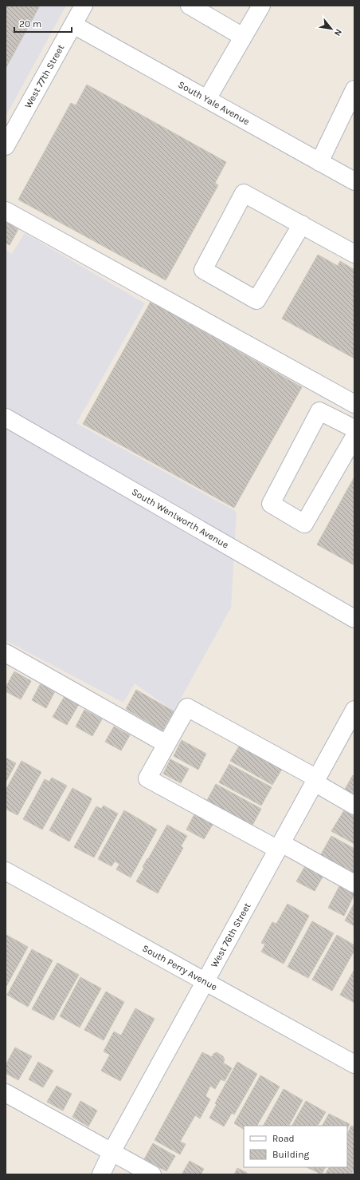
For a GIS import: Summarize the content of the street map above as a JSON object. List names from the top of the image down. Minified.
{"streets":{"street":["West 77th Street","South Yale Avenue","South Wentworth Avenue","West 76th Street","South Perry Avenue"]},"crossings":[["West 77th Street","South Yale Avenue"],["West 76th Street","South Perry Avenue"]],"legend":["Road","Building"],"scale_bar":"20 m","north":"bottom right"}
